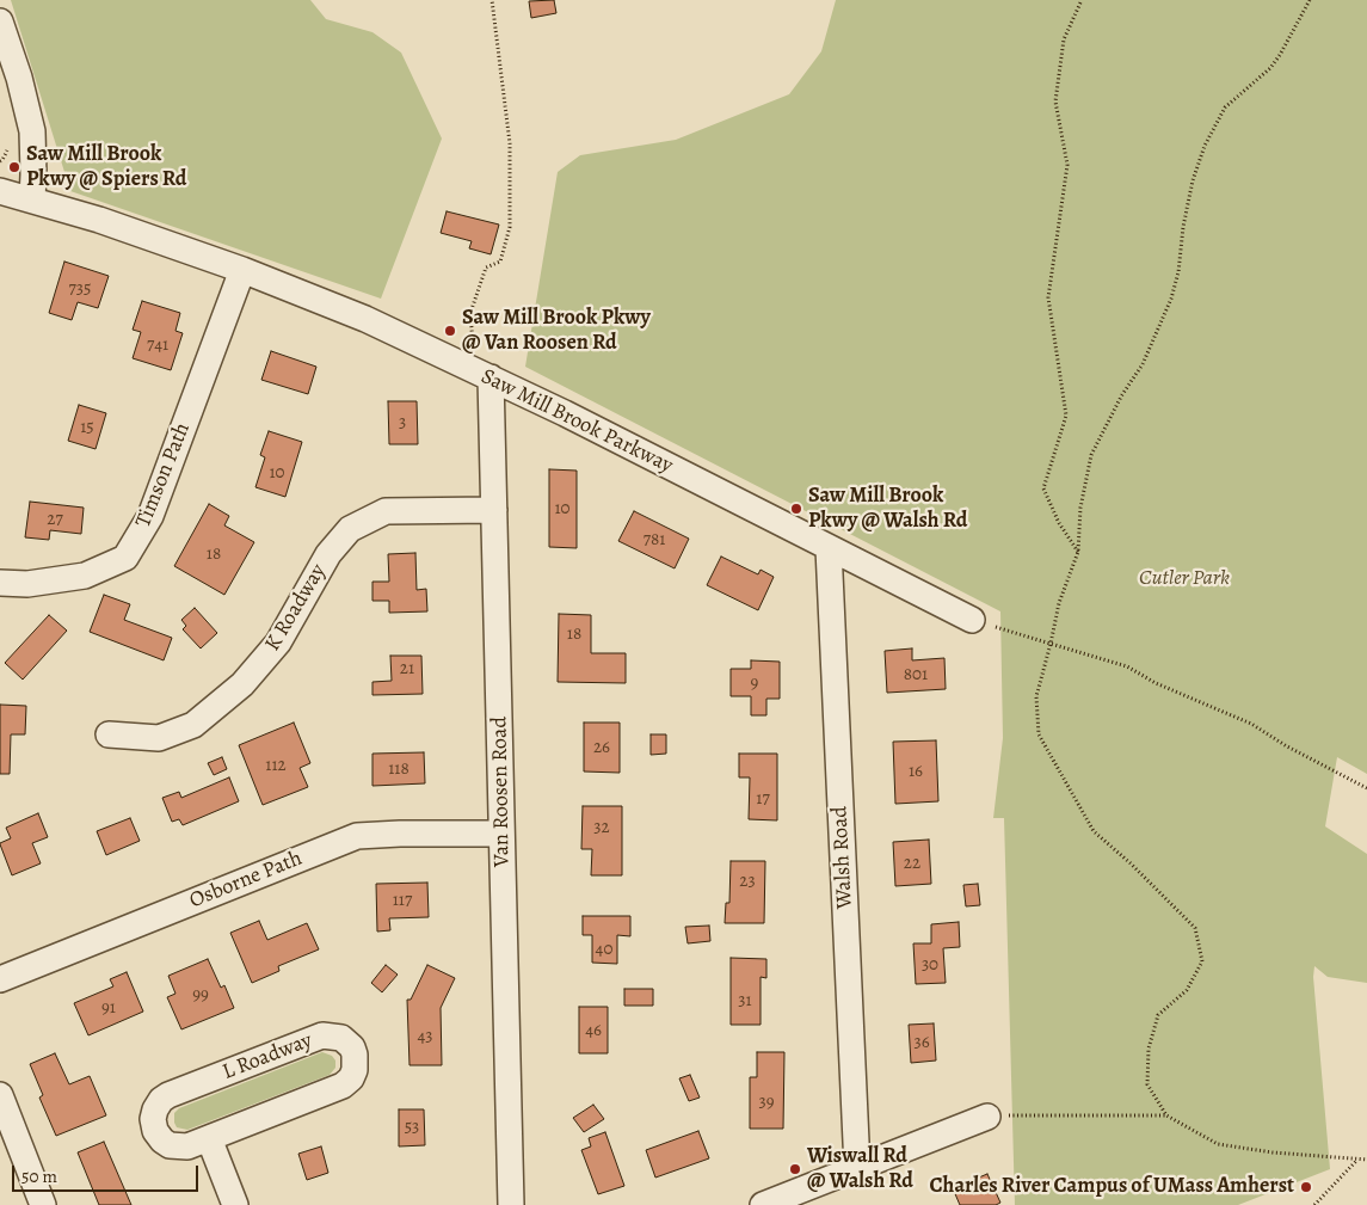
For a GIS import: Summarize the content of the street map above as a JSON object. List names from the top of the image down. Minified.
{"streets":{"street":["Saw Mill Brook Parkway","Timson Path","K Roadway","Van Roosen Road","Walsh Road","Osborne Path","L Roadway"]},"crossings":[["Saw Mill Brook Parkway","Timson Path"],["Saw Mill Brook Parkway","Van Roosen Road"],["Saw Mill Brook Parkway","Walsh Road"],["K Roadway","Van Roosen Road"],["Van Roosen Road","Osborne Path"]],"parks":["Cutler Park"],"places":["Saw Mill Brook Pkwy @ Spiers Rd","Saw Mill Brook Pkwy @ Van Roosen Rd","Saw Mill Brook Pkwy @ Walsh Rd","Wiswall Rd @ Walsh Rd","Charles River Campus of UMass Amherst"],"house_numbers":["735","741","3","15","10","10","27","781","18","18","21","801","9","26","112","118","16","17","32","22","23","117","40","30","99","31","91","46","43","36","39","53"],"scale_bar":"50 m"}
